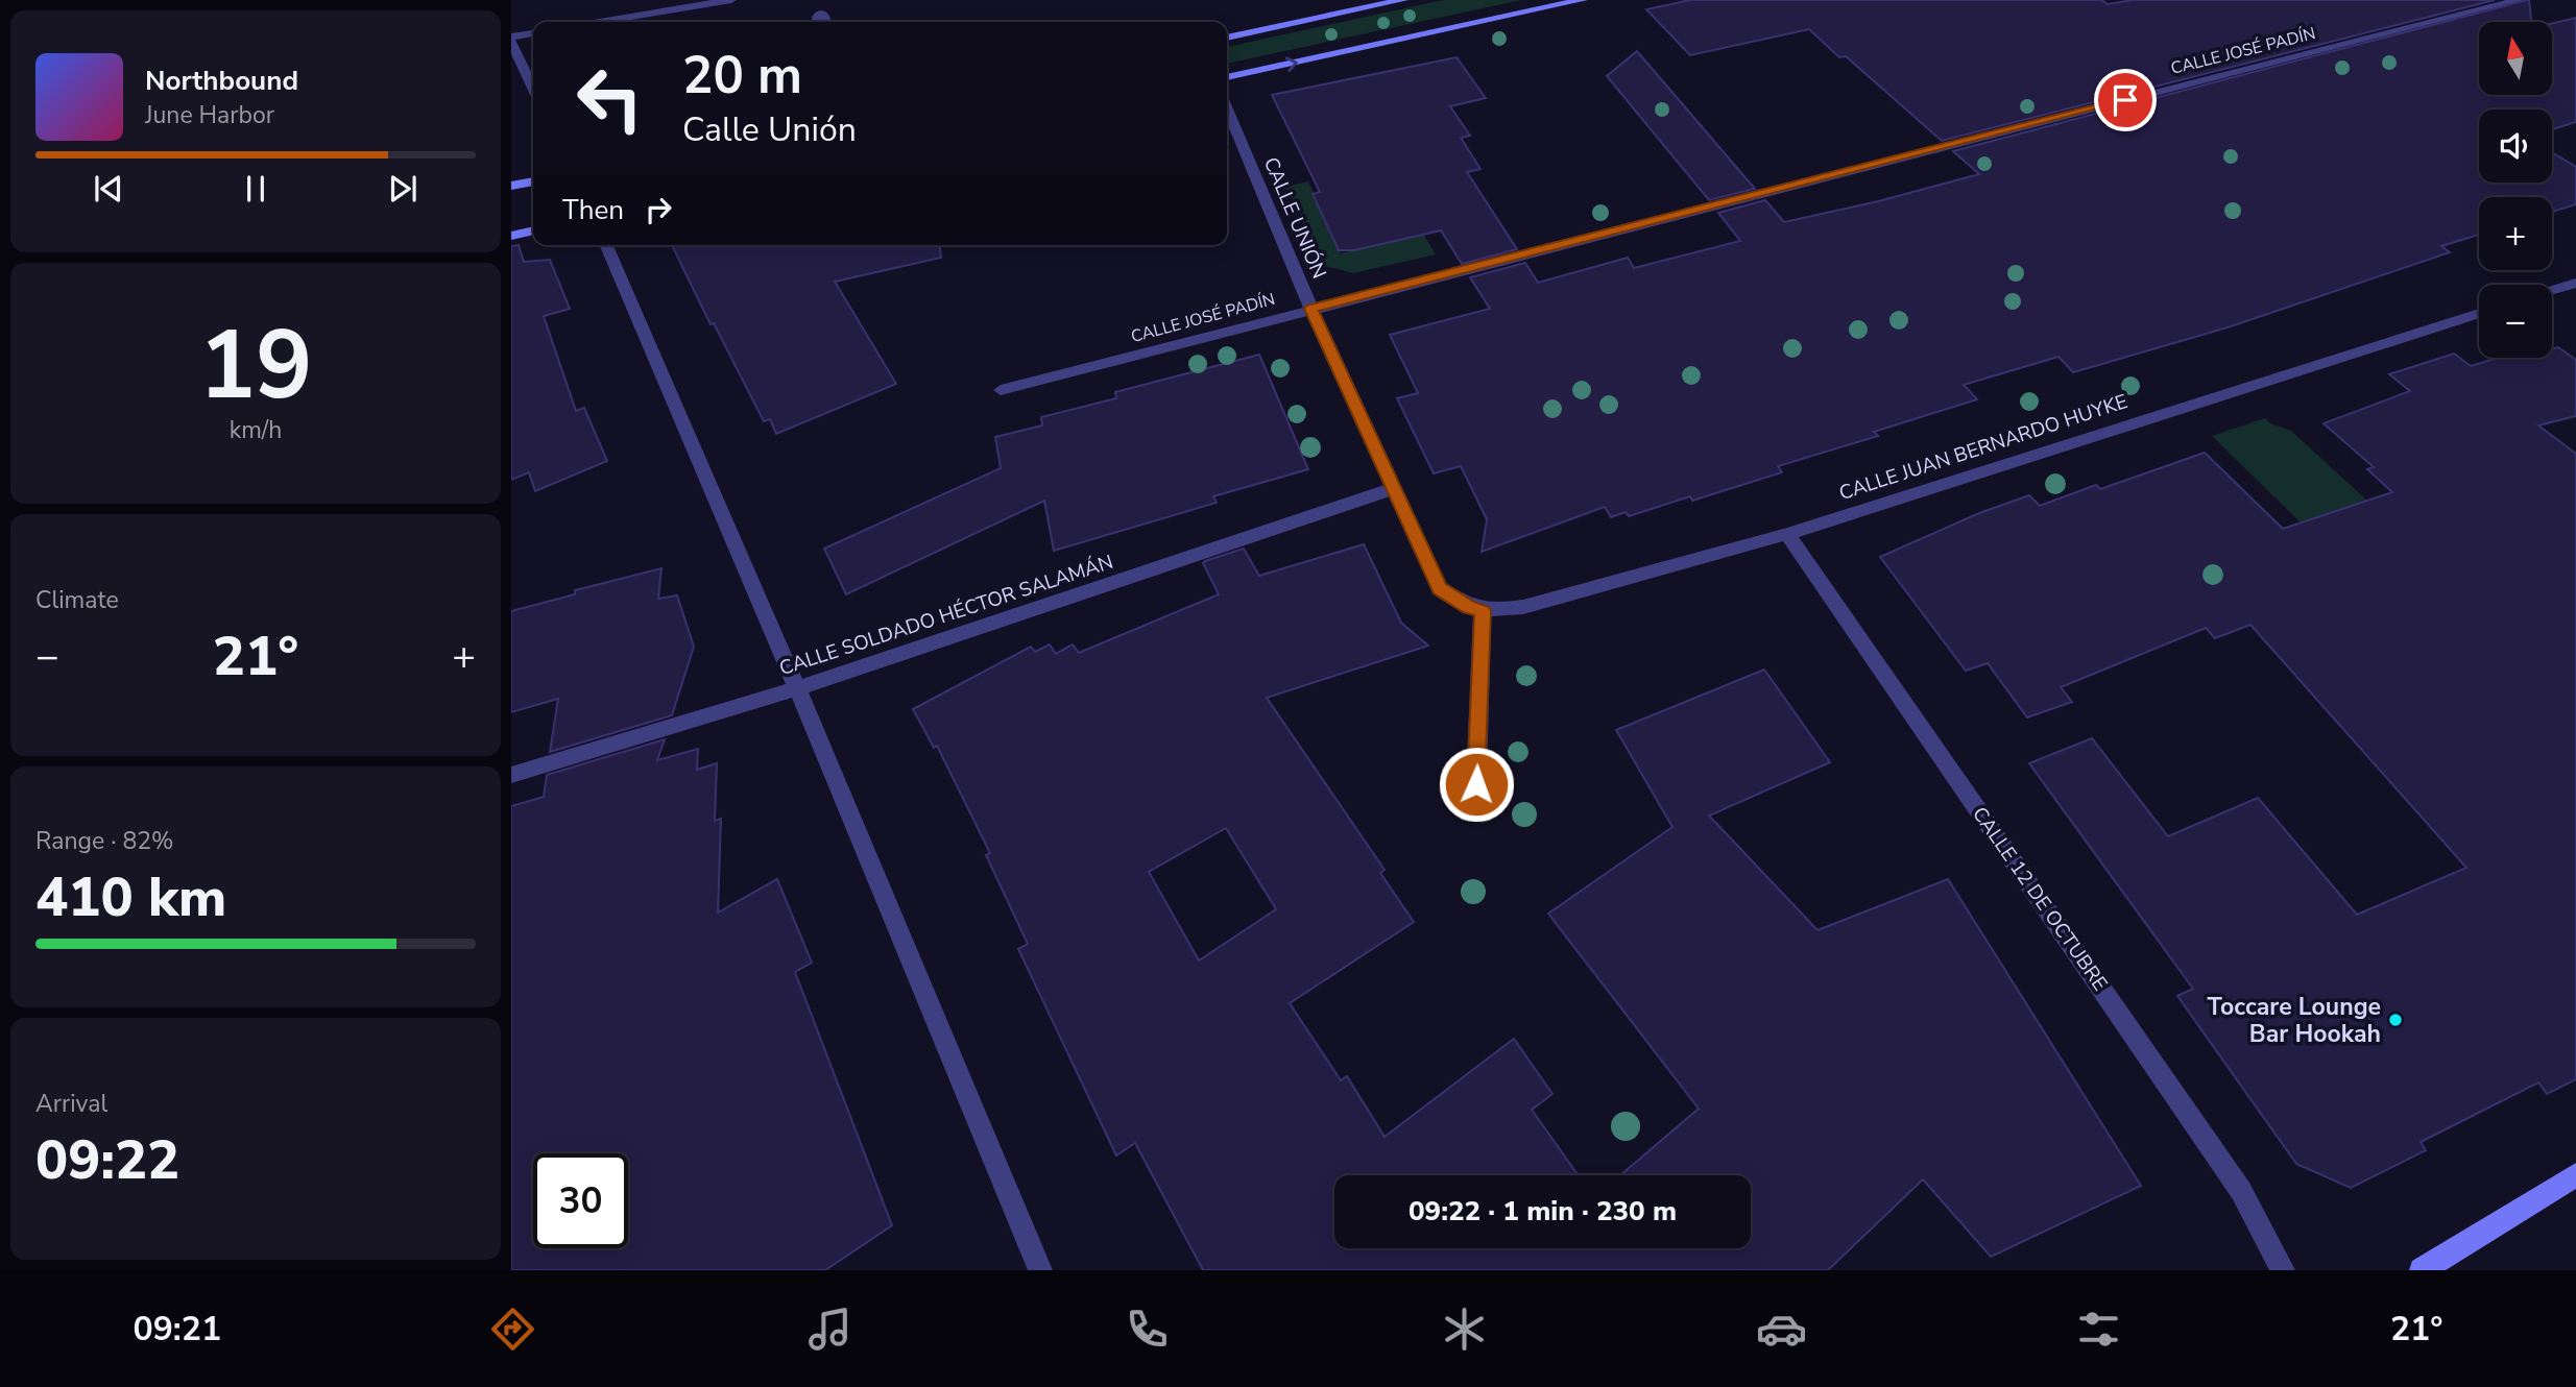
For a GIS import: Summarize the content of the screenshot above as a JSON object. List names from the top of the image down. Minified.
{"streets":{"street":["CALLE JOSÉ PADÍN","CALLE UNIÓN","CALLE JUAN BERNARDO HUYKE","CALLE SOLDADO HÉCTOR SALAMÁN","CALLE 12 DE OCTUBRE"]},"crossings":[["CALLE JOSÉ PADÍN","CALLE UNIÓN"],["CALLE UNIÓN","CALLE JUAN BERNARDO HUYKE"],["CALLE UNIÓN","CALLE SOLDADO HÉCTOR SALAMÁN"],["CALLE JUAN BERNARDO HUYKE","CALLE 12 DE OCTUBRE"]],"places":["Toccare Lounge Bar Hookah"],"north":"top","page":{"map_buttons":["+","−"],"turn":["20 m","Calle Unión"],"song":["Northbound","June Harbor"],"then":"Then","tile":[["19","km/h"],"Climate",["Range · 82%","410 km"],["Arrival","09:22"]],"heat":["−","21°","+"],"limit":"30","trip":"09:22 · 1 min · 230 m","tabs":["09:21","21°"]}}
